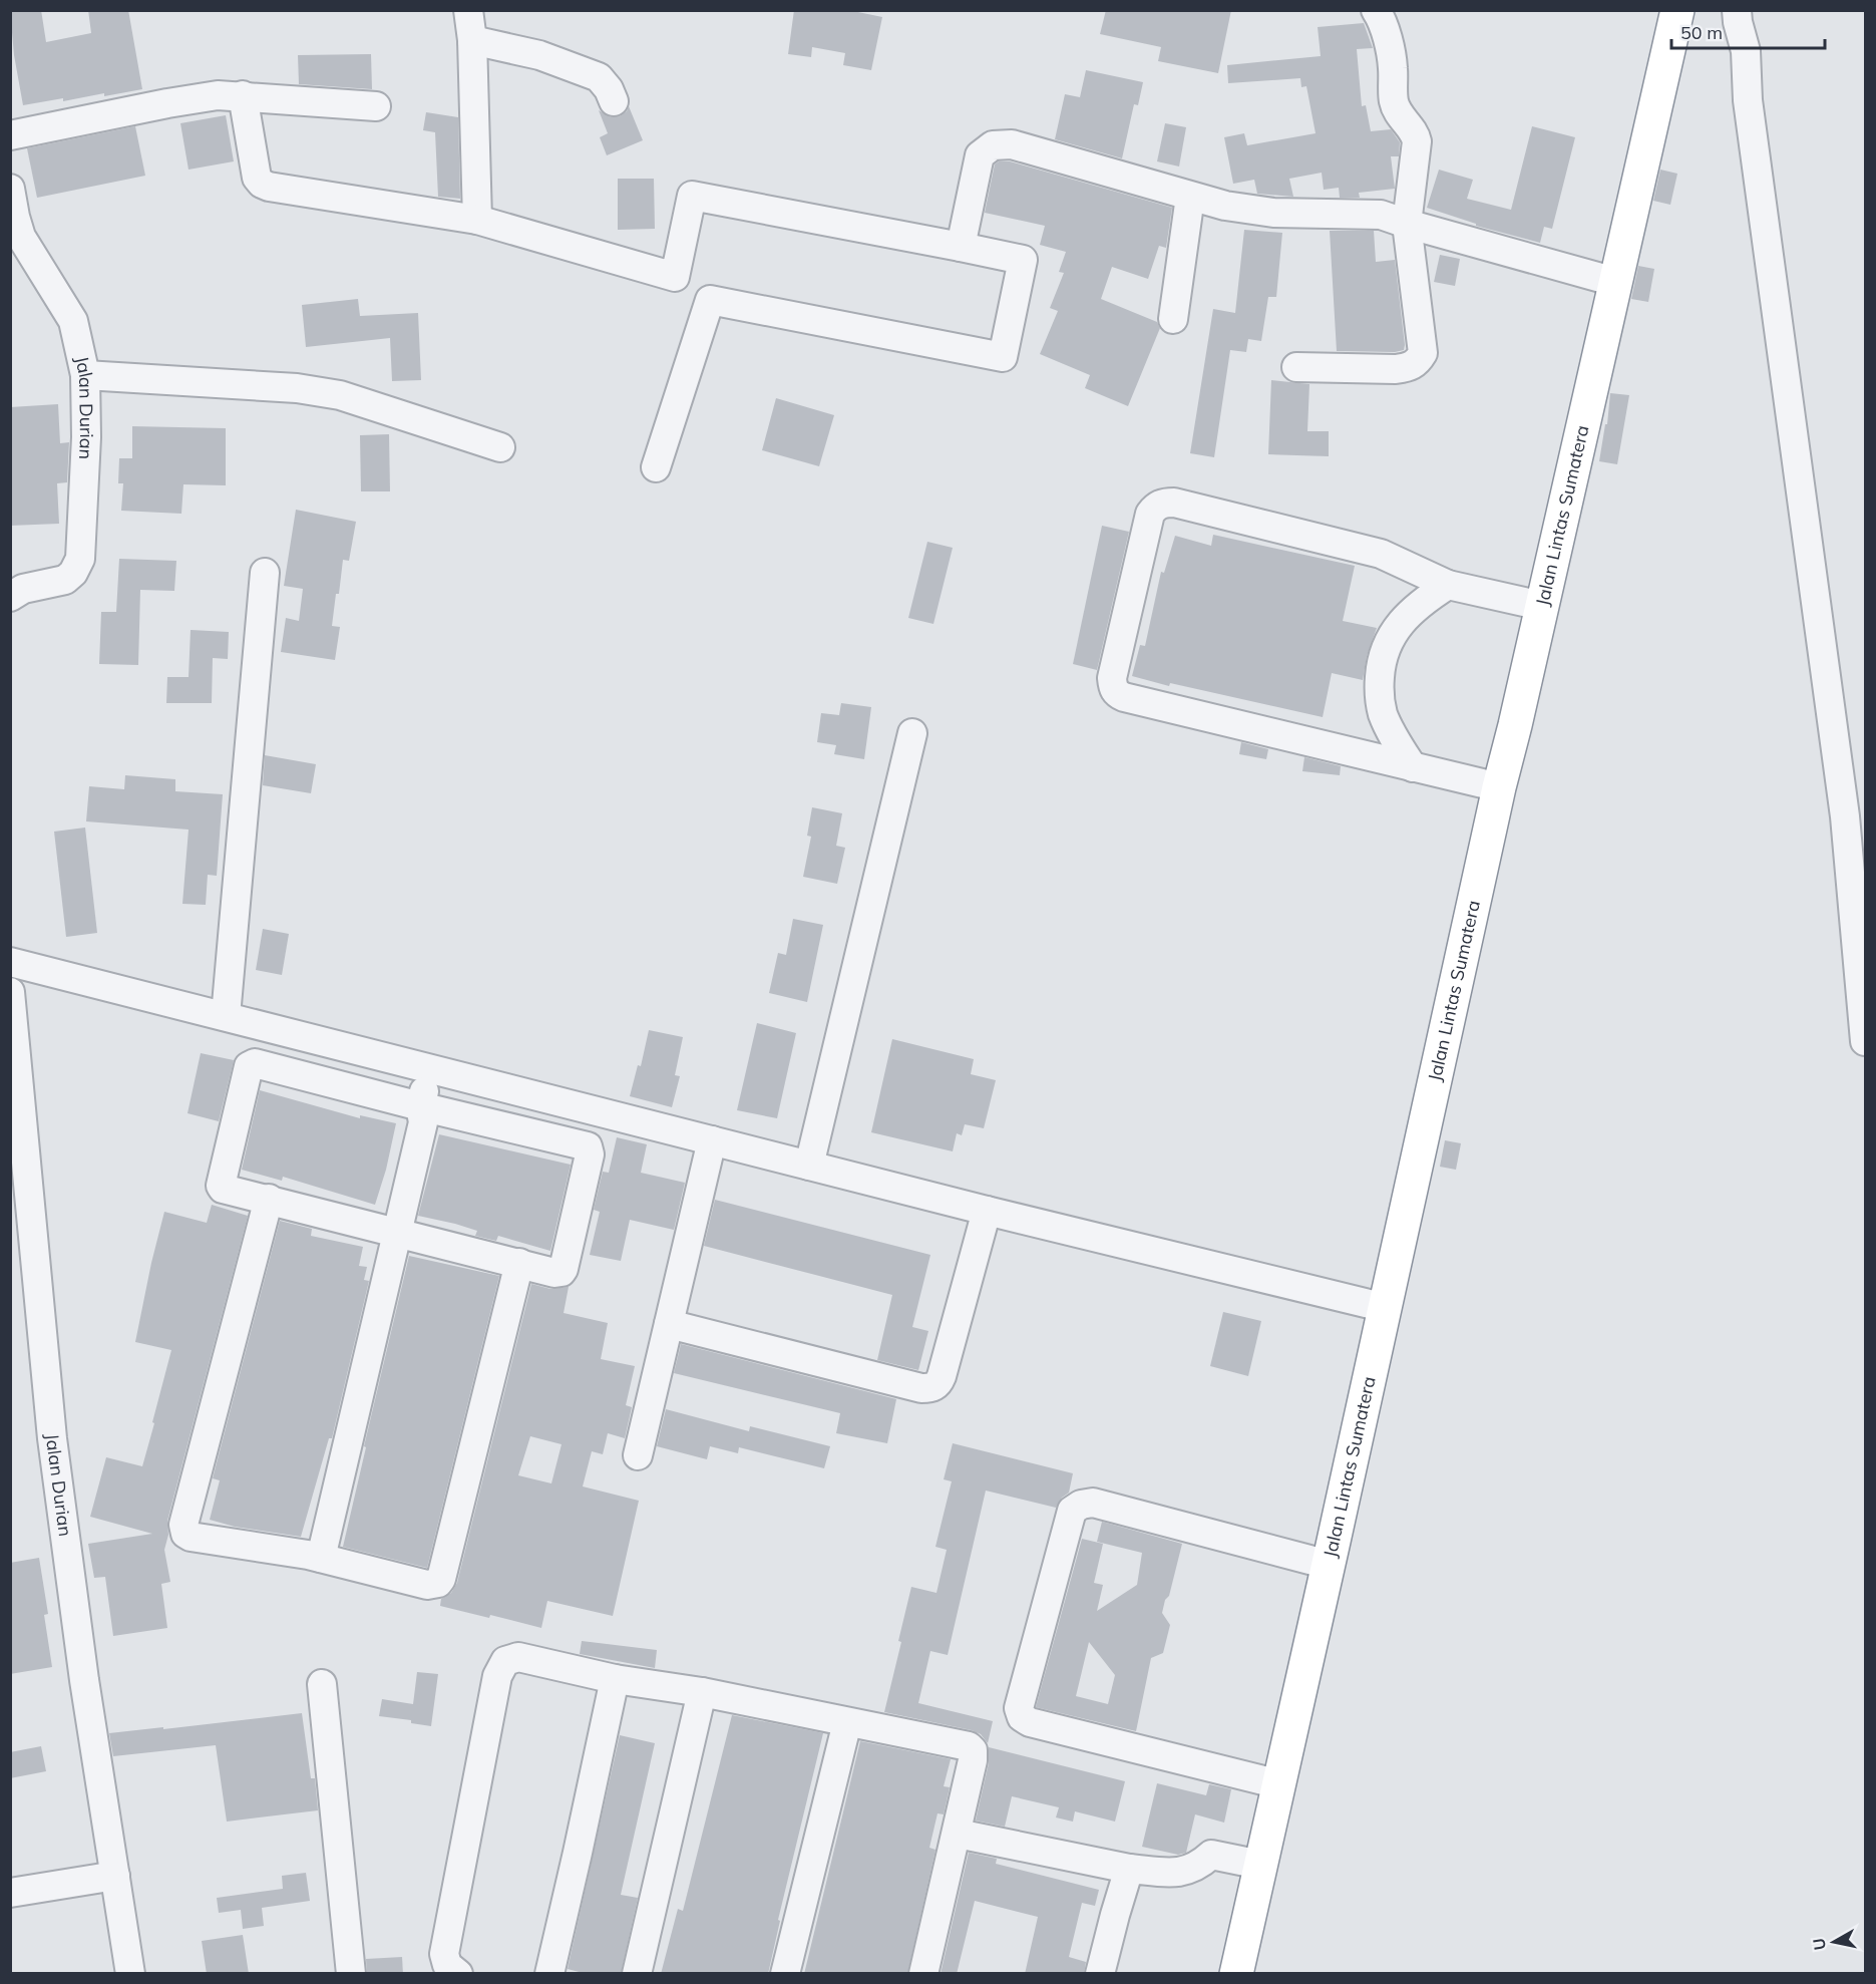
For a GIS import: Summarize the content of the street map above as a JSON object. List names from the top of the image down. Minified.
{"streets":{"highway":["Jalan Lintas Sumatera"],"street":["Jalan Durian"]},"scale_bar":"50 m","north":"left"}
